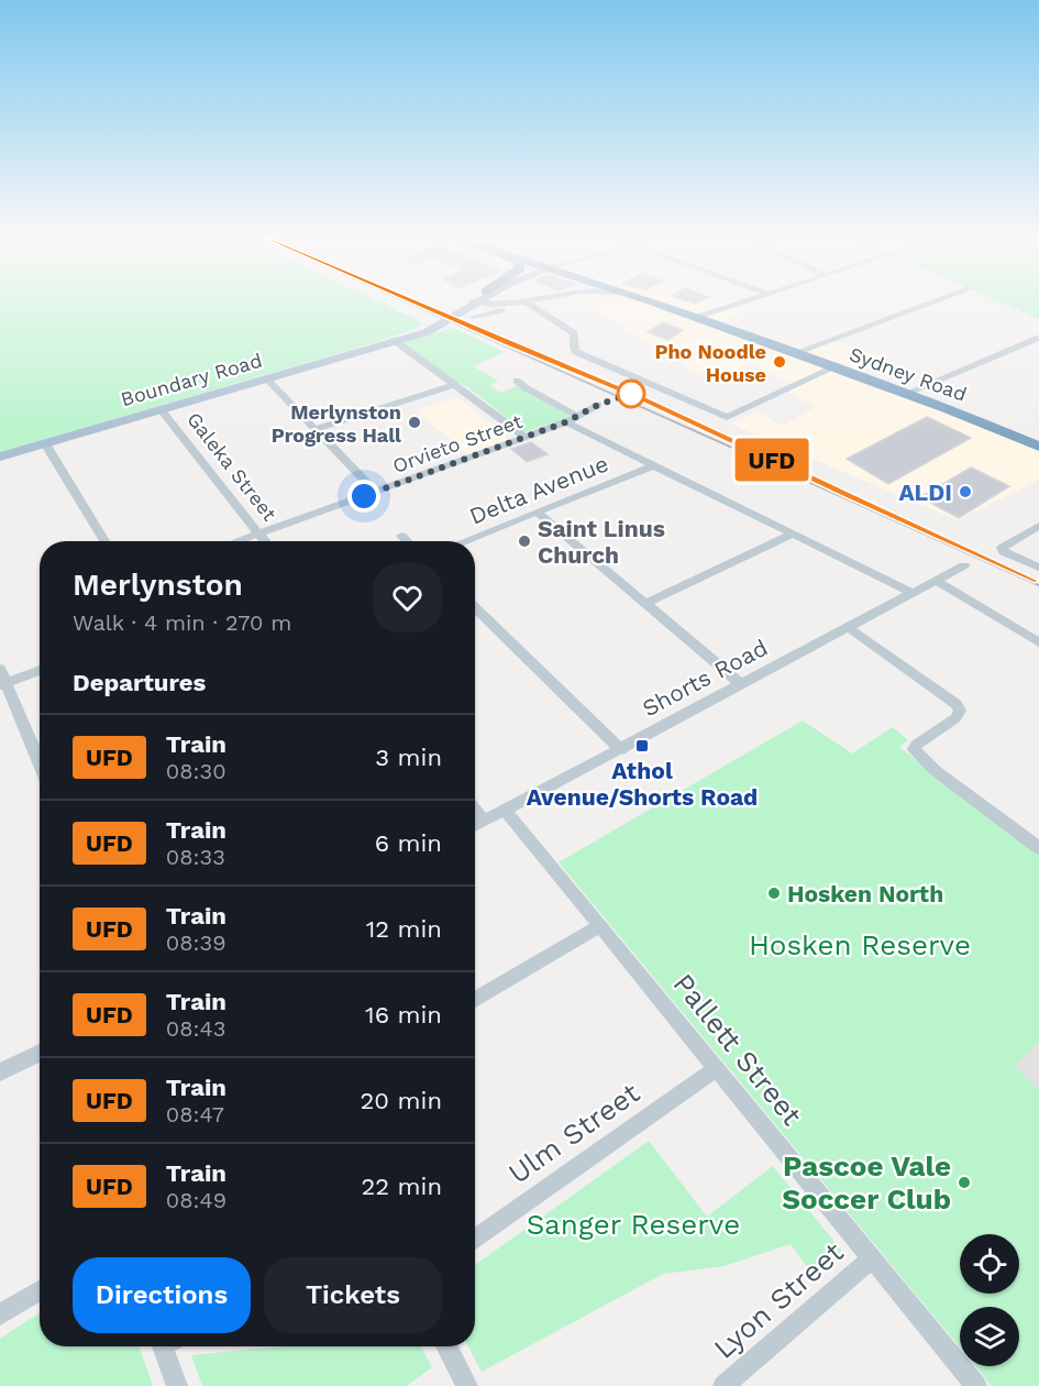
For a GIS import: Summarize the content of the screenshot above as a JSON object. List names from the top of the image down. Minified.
{"streets":{"highway":["Sydney Road"],"main road":["Boundary Road"],"street":["Orvieto Street","Galeka Street","Delta Avenue","Shorts Road","Pallett Street","Ulm Street","Lyon Street"]},"crossings":[["Boundary Road","Galeka Street"],["Orvieto Street","Galeka Street"],["Shorts Road","Pallett Street"],["Pallett Street","Ulm Street"],["Pallett Street","Lyon Street"]],"parks":["Hosken Reserve","Sanger Reserve"],"places":{"other":["Pho Noodle House","Merlynston Progress Hall","ALDI","Saint Linus Church","Hosken North","Pascoe Vale Soccer Club"],"transit":["Athol Avenue/Shorts Road"]},"page":{"on_map":"UFD","heading":[["Merlynston","Walk · 4 min · 270 m"],"Departures"],"list":[{"mark":"UFD","name":"Train","note":"08:30","value":"3 min"},{"mark":"UFD","name":"Train","note":"08:33","value":"6 min"},{"mark":"UFD","name":"Train","note":"08:39","value":"12 min"},{"mark":"UFD","name":"Train","note":"08:43","value":"16 min"},{"mark":"UFD","name":"Train","note":"08:47","value":"20 min"},{"mark":"UFD","name":"Train","note":"08:49","value":"22 min"}],"buttons":["Directions","Tickets"]}}
